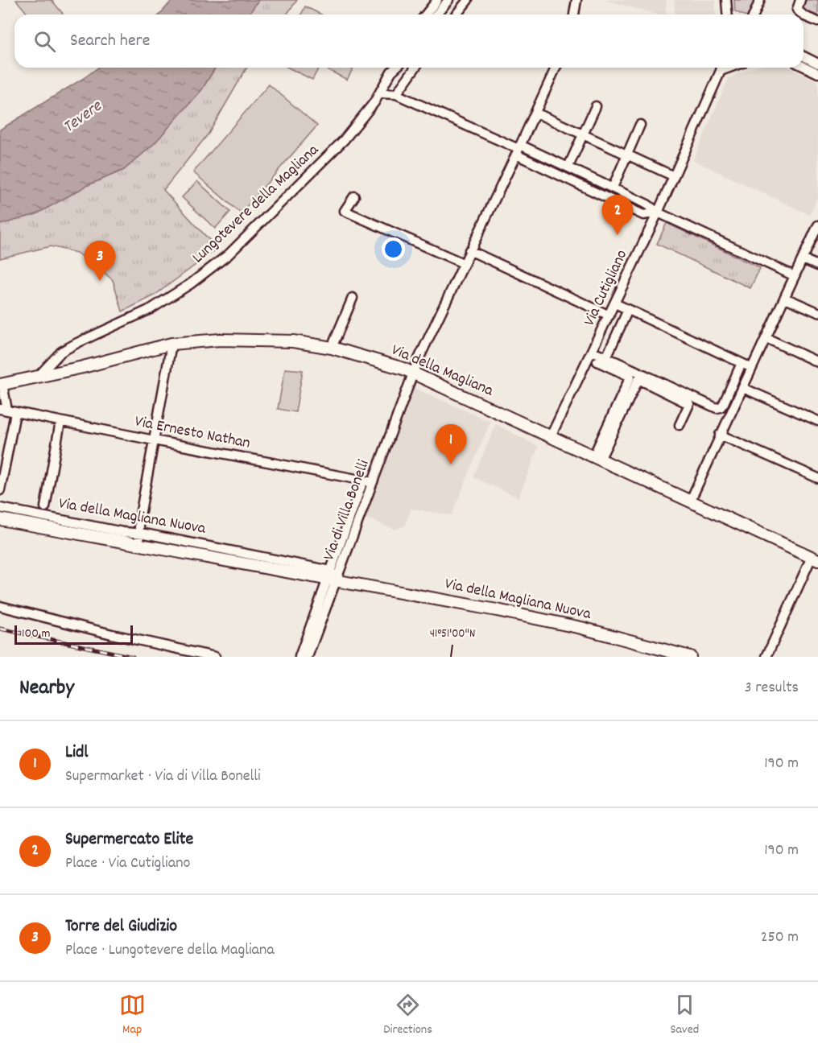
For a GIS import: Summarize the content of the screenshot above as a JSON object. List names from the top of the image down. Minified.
{"streets":{"main road":["Via della Magliana","Via della Magliana Nuova"],"street":["Lungotevere della Magliana","Via Cutigliano","Via Ernesto Nathan","Via di Villa Bonelli"]},"crossings":[["Lungotevere della Magliana","Via della Magliana"],["Via Cutigliano","Via della Magliana"],["Via della Magliana","Via di Villa Bonelli"],["Via Ernesto Nathan","Via di Villa Bonelli"],["Via di Villa Bonelli","Via della Magliana Nuova"]],"water":["Tevere"],"scale_bar":"100 m","page":{"search":"Search here","pins":["2","3","1"],"scale":"100 m","heading":["Nearby","3 results"],"list":[{"mark":"1","name":"Lidl","note":"Supermarket · Via di Villa Bonelli","value":"190 m"},{"mark":"2","name":"Supermercato Elite","note":"Place · Via Cutigliano","value":"190 m"},{"mark":"3","name":"Torre del Giudizio","note":"Place · Lungotevere della Magliana","value":"250 m"}],"nav":["Map","Directions","Saved"]},"coordinates":["41°51'00\"N"]}
